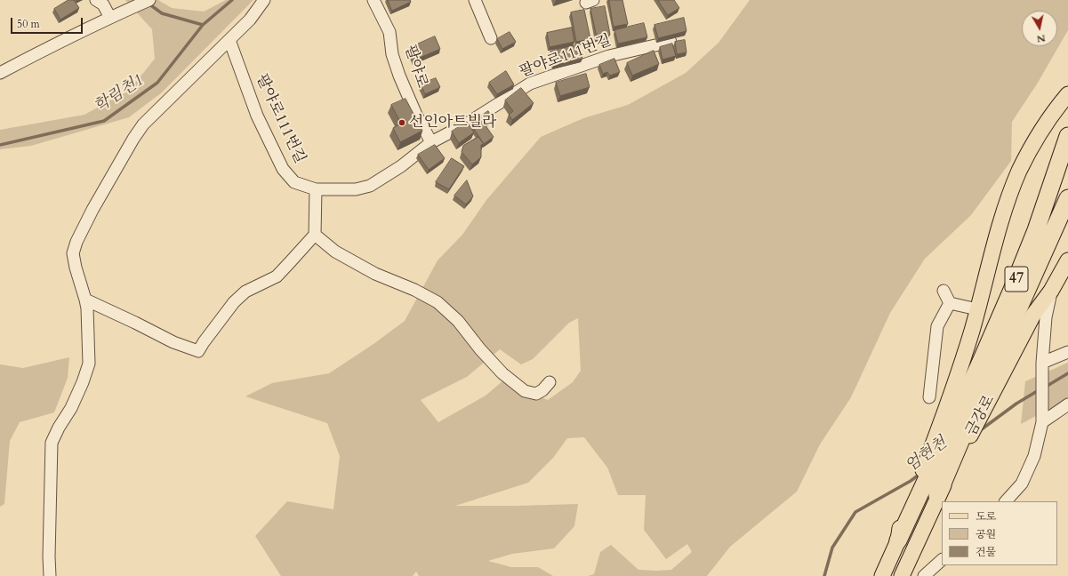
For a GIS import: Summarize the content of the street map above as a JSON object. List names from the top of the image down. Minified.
{"streets":{"highway":["47"],"main road":["금강로"],"street":["팔야로111번길","팔야로"]},"crossings":[["팔야로111번길","팔야로"],["47","금강로"]],"water":["학림천1","엄현천"],"places":["선인아트빌라"],"legend":["도로","공원","건물"],"scale_bar":"50 m","north":"bottom"}
